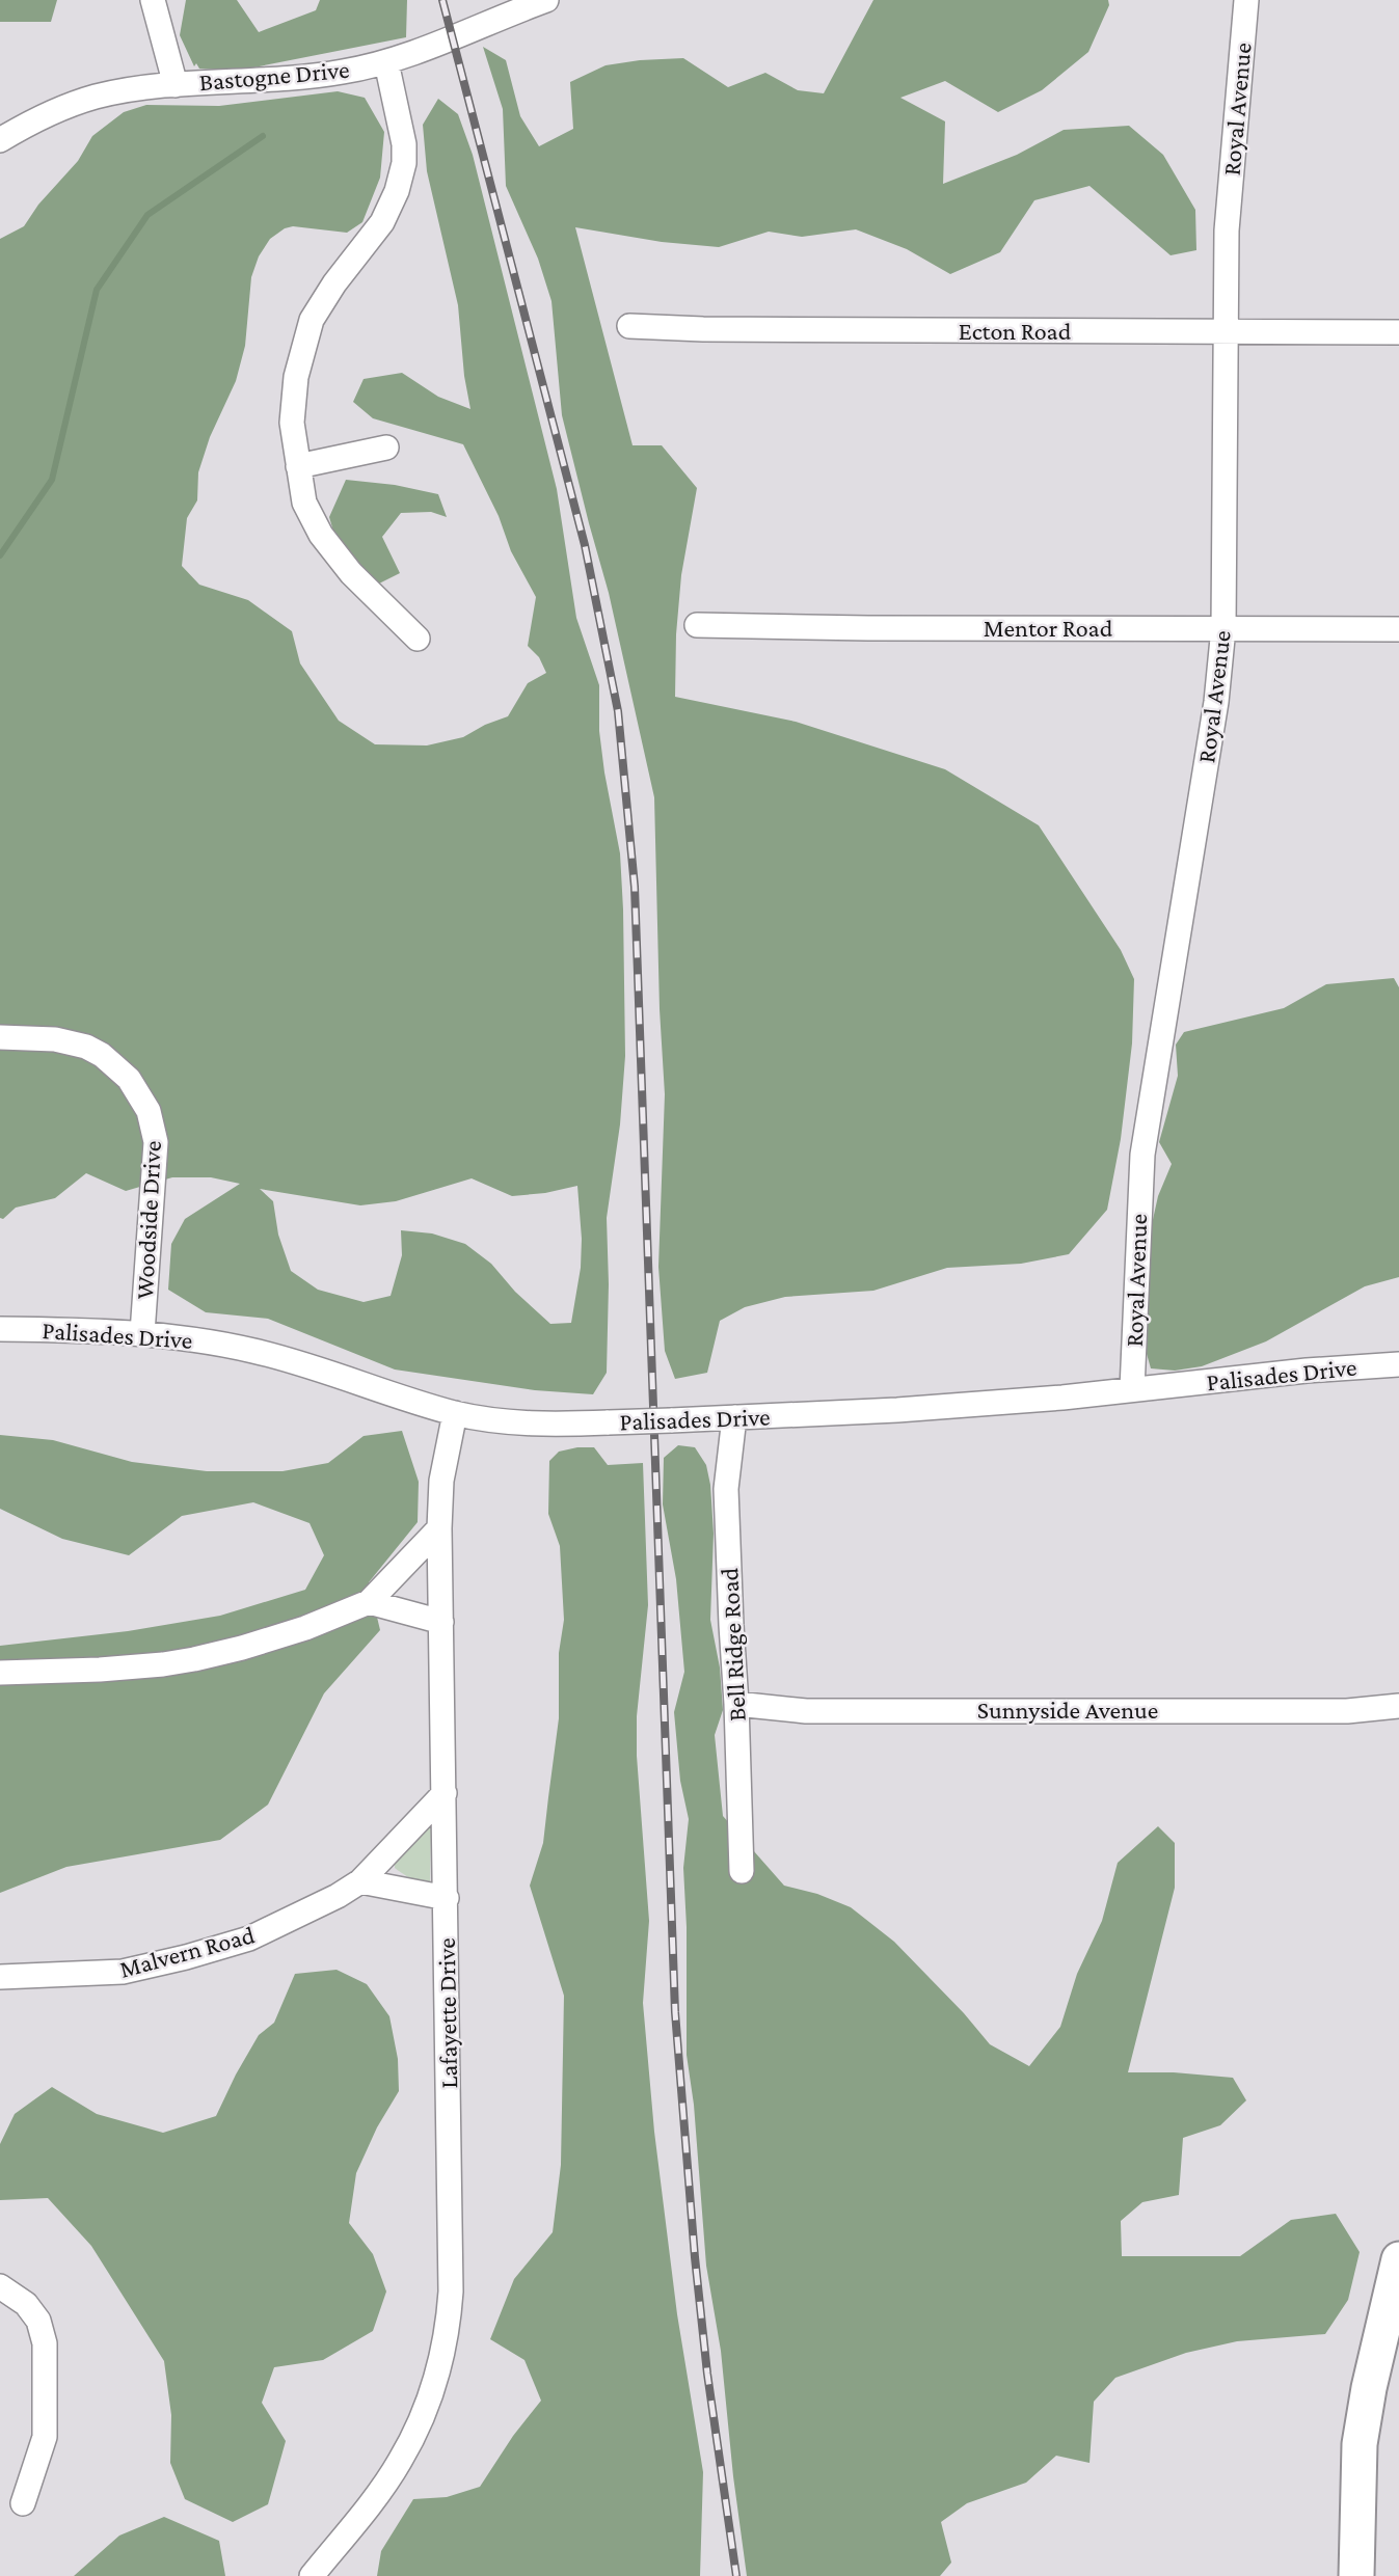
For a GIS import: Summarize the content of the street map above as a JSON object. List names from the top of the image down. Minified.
{"streets":{"street":["Bastogne Drive","Royal Avenue","Ecton Road","Mentor Road","Woodside Drive","Palisades Drive","Bell Ridge Road","Sunnyside Avenue","Malvern Road","Lafayette Drive"]},"crossings":[["Royal Avenue","Ecton Road"],["Royal Avenue","Mentor Road"],["Royal Avenue","Palisades Drive"],["Woodside Drive","Palisades Drive"],["Palisades Drive","Bell Ridge Road"],["Palisades Drive","Lafayette Drive"],["Bell Ridge Road","Sunnyside Avenue"],["Malvern Road","Lafayette Drive"]]}
